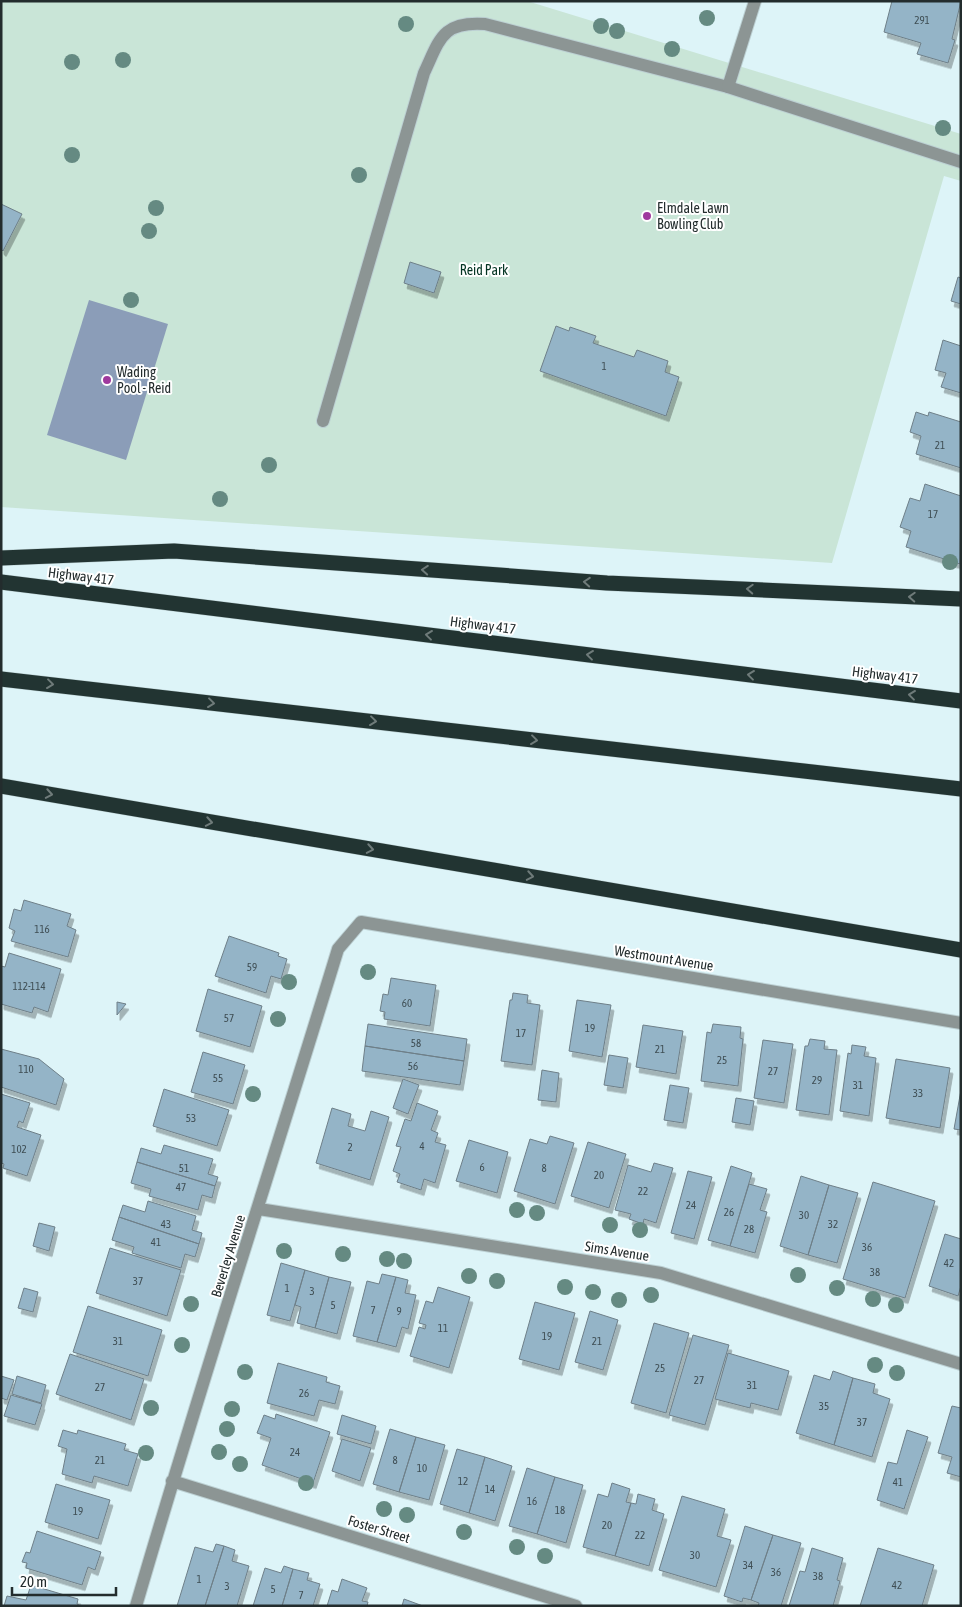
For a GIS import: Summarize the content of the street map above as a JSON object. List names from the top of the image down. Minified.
{"streets":{"highway":["Highway 417"],"street":["Westmount Avenue","Sims Avenue","Beverley Avenue","Foster Street"]},"crossings":[["Westmount Avenue","Beverley Avenue"],["Sims Avenue","Beverley Avenue"],["Beverley Avenue","Foster Street"]],"parks":["Reid Park"],"places":["Elmdale Lawn Bowling Club","Wading Pool - Reid"],"house_numbers":["291","1","21","17","116","59","112-114","60","57","19","17","58","21","25","56","110","27","55","29","31","33","53","4","2","102","6","51","8","20","47","22","24","26","30","43","32","28","41","36","42","38","37","1","3","5","7","9","11","19","31","21","25","27","31","27","26","35","37","24","21","8","10","12","41","14","16","18","19","20","22","30","34","36","38","1","42","3","5","7"],"scale_bar":"20 m"}
